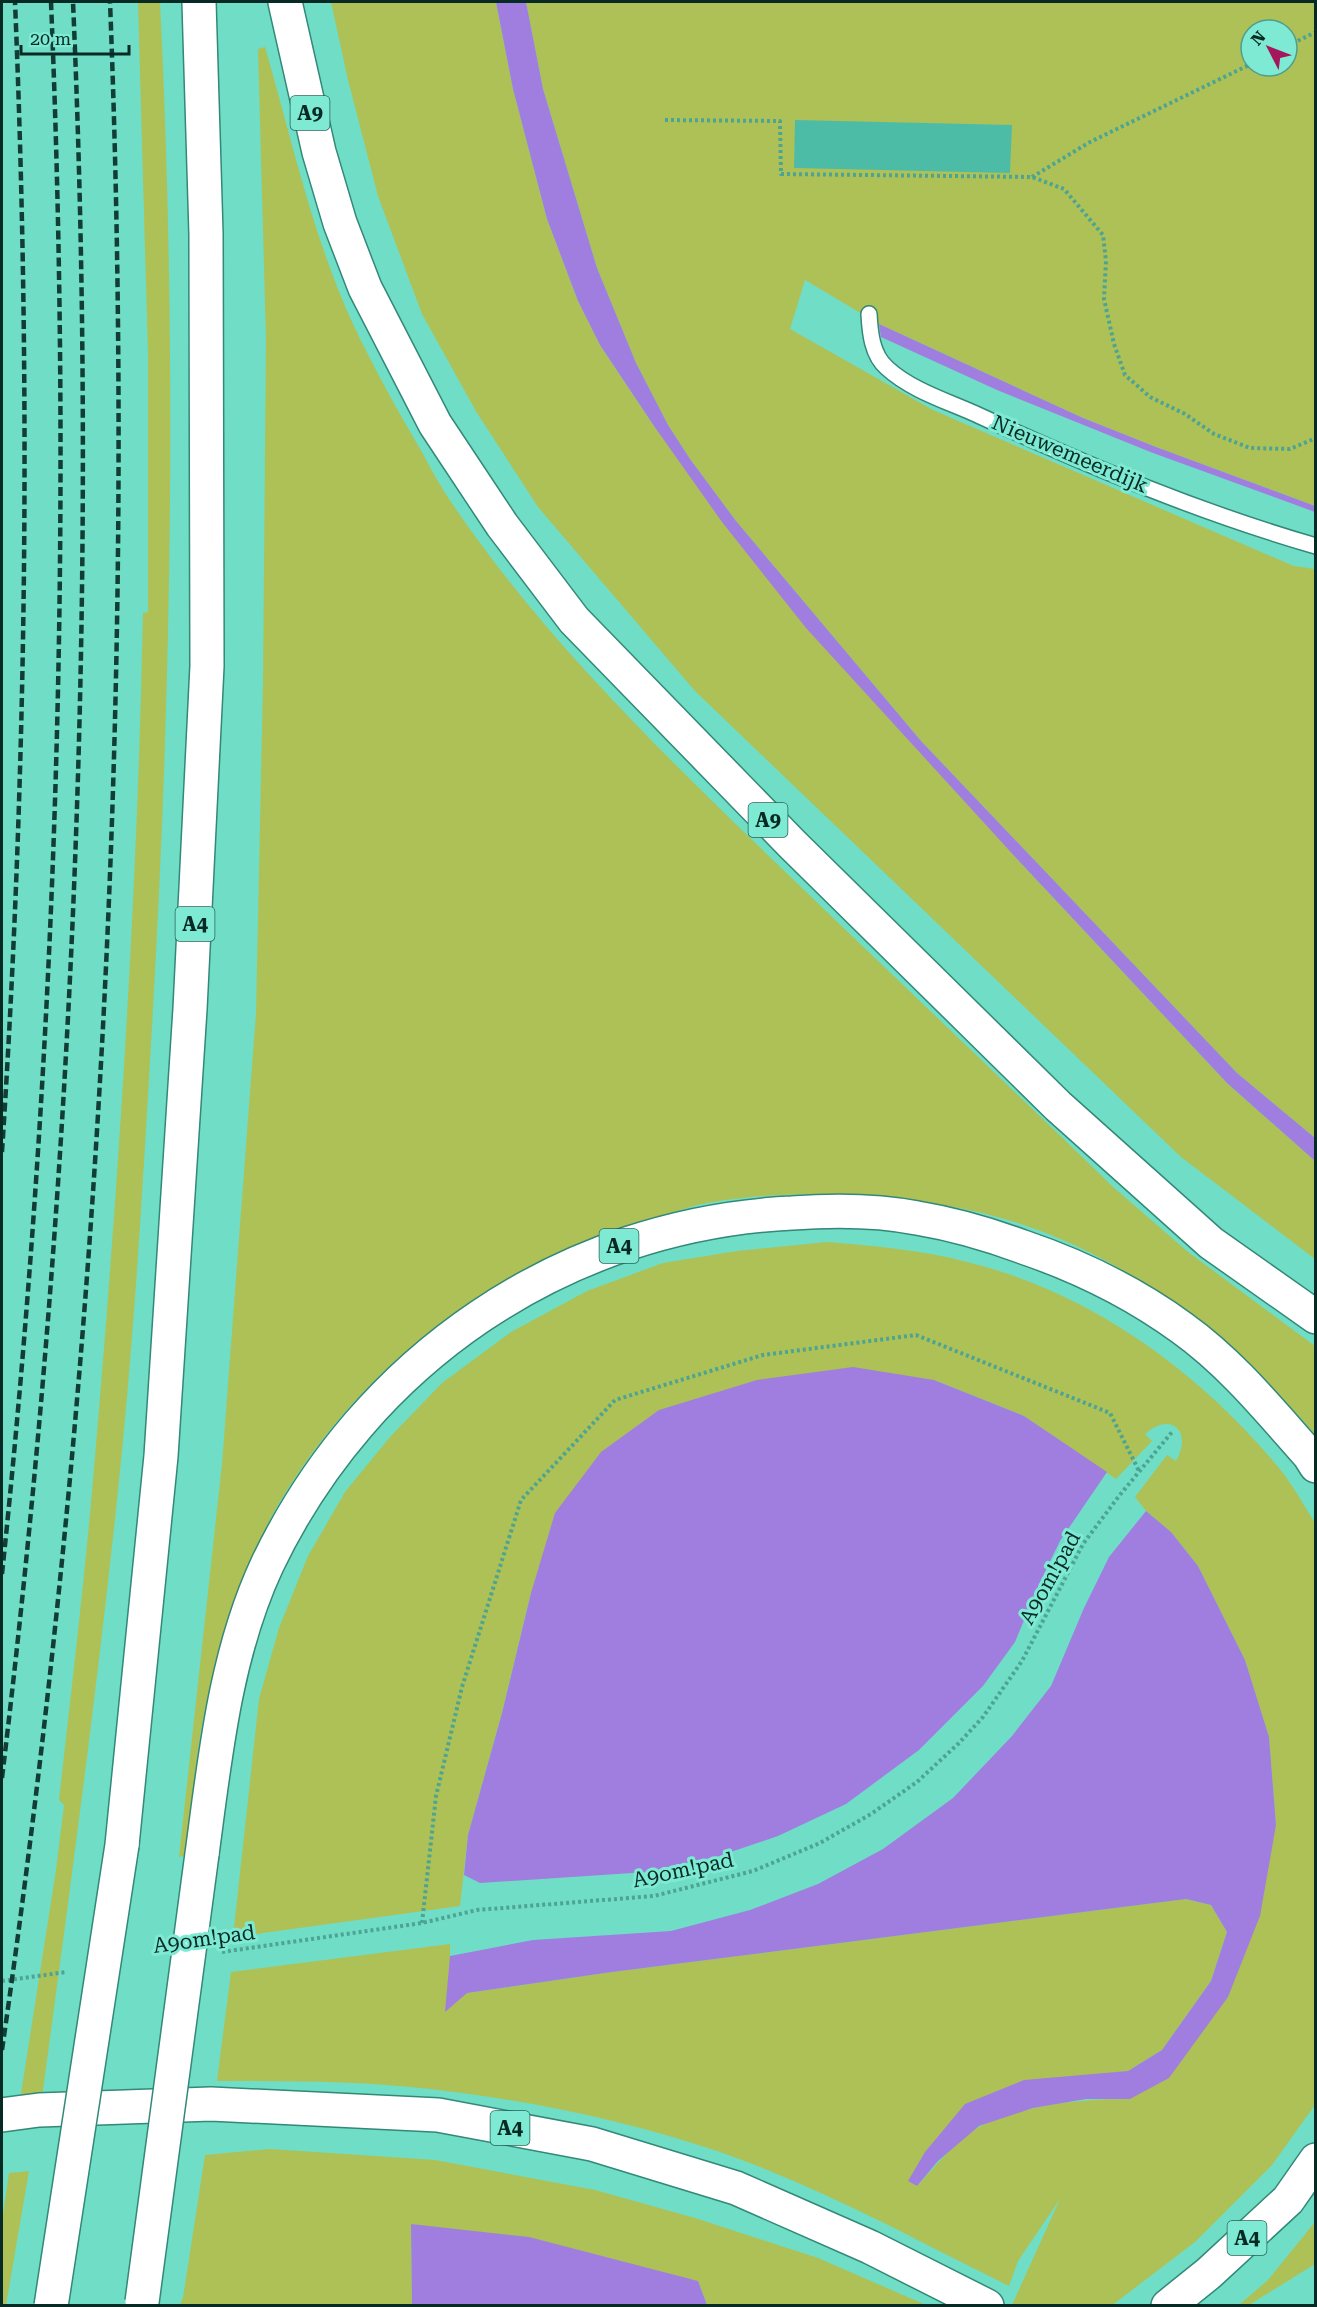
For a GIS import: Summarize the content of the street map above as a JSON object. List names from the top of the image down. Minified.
{"streets":{"highway":["A9","A4"],"lane":["Nieuwemeerdijk"],"path":["A9om!pad"]},"scale_bar":"20 m","north":"top left"}
